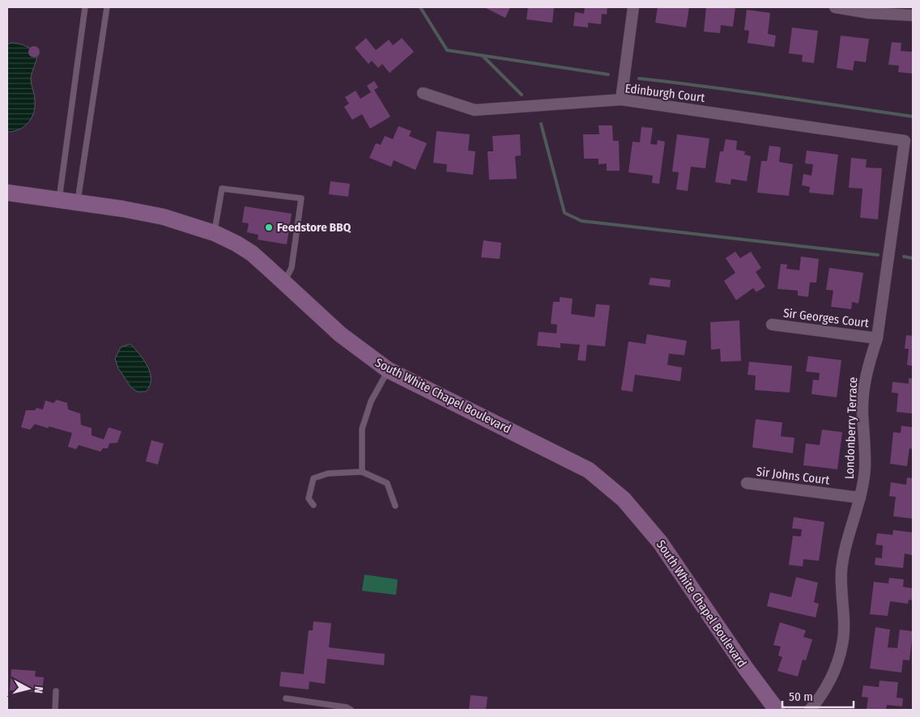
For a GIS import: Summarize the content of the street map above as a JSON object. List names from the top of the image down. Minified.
{"streets":{"main road":["South White Chapel Boulevard"],"street":["Edinburgh Court","Sir Georges Court","Londonberry Terrace","Sir Johns Court"]},"crossings":[["Edinburgh Court","Londonberry Terrace"],["Sir Georges Court","Londonberry Terrace"],["Londonberry Terrace","Sir Johns Court"]],"places":["Feedstore BBQ"],"scale_bar":"50 m","north":"right"}
